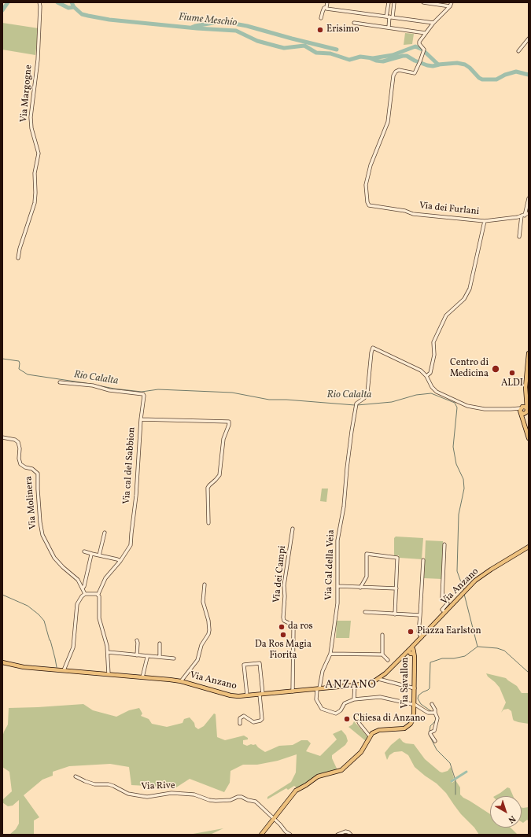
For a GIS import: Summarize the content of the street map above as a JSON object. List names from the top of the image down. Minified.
{"streets":{"main road":["Via Anzano","Via Savallon"],"street":["Via Margogne","Via dei Furlani","Via cal del Sabbion","Via Molinera","Via Cal della Veia","Via dei Campi","Via Rive"]},"crossings":[["Via Cal della Veia","Via Anzano"],["Via dei Campi","Via Anzano"],["Via Anzano","Via Savallon"]],"districts":["ANZANO"],"water":["Fiume Meschio","Rio Calalta"],"places":["Erisimo","Centro di Medicina","ALDI","da ros","Piazza Earlston","Da Ros Magia Fiorita","Chiesa di Anzano"],"north":"bottom right"}
